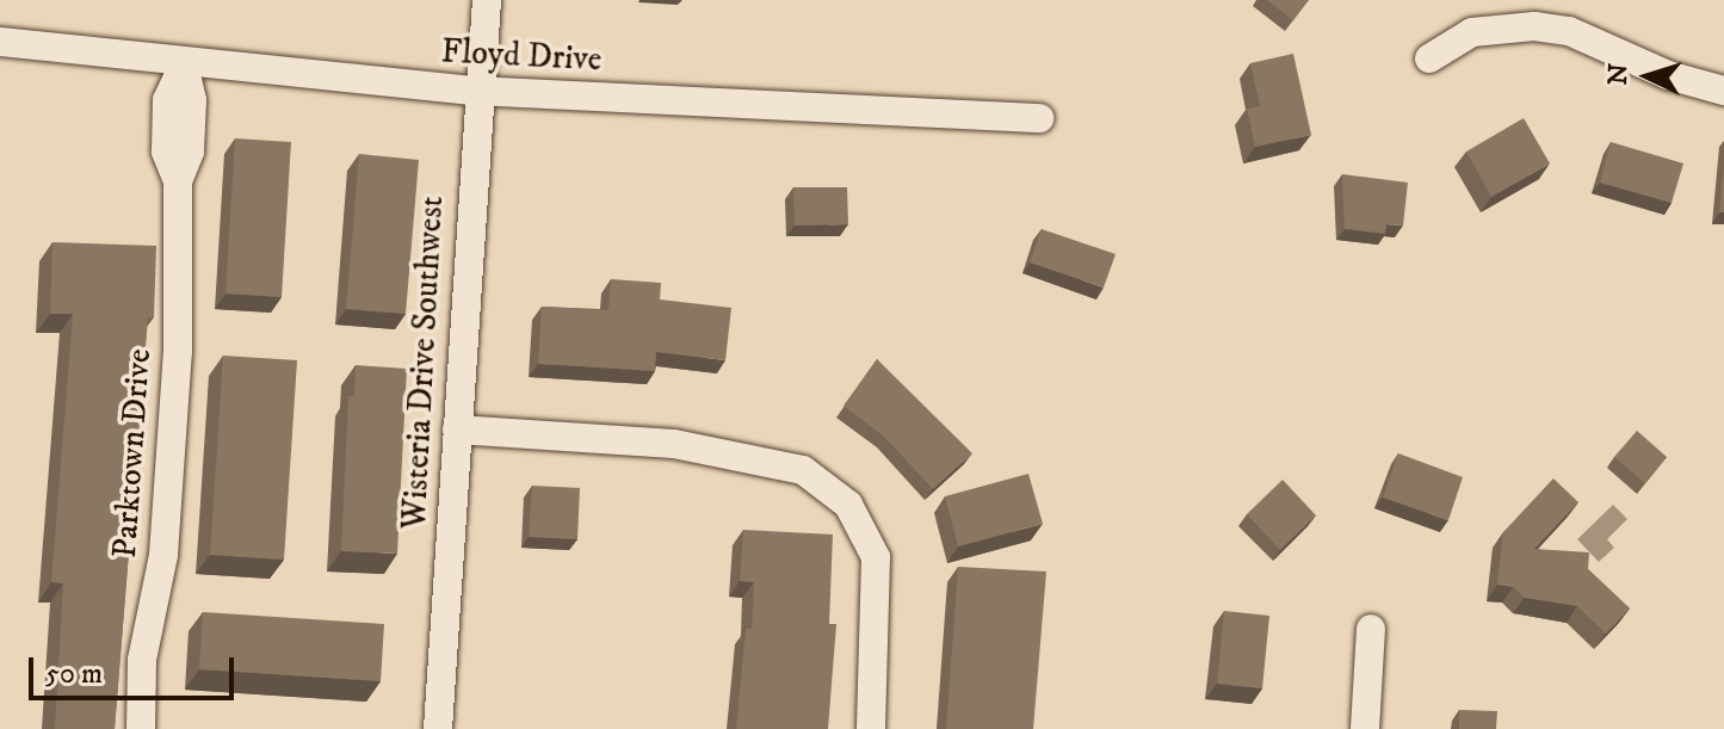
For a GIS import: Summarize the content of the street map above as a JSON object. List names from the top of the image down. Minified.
{"streets":{"street":["Floyd Drive","Wisteria Drive Southwest","Parktown Drive"]},"crossings":[["Floyd Drive","Wisteria Drive Southwest"],["Floyd Drive","Parktown Drive"]],"scale_bar":"50 m","north":"left"}
